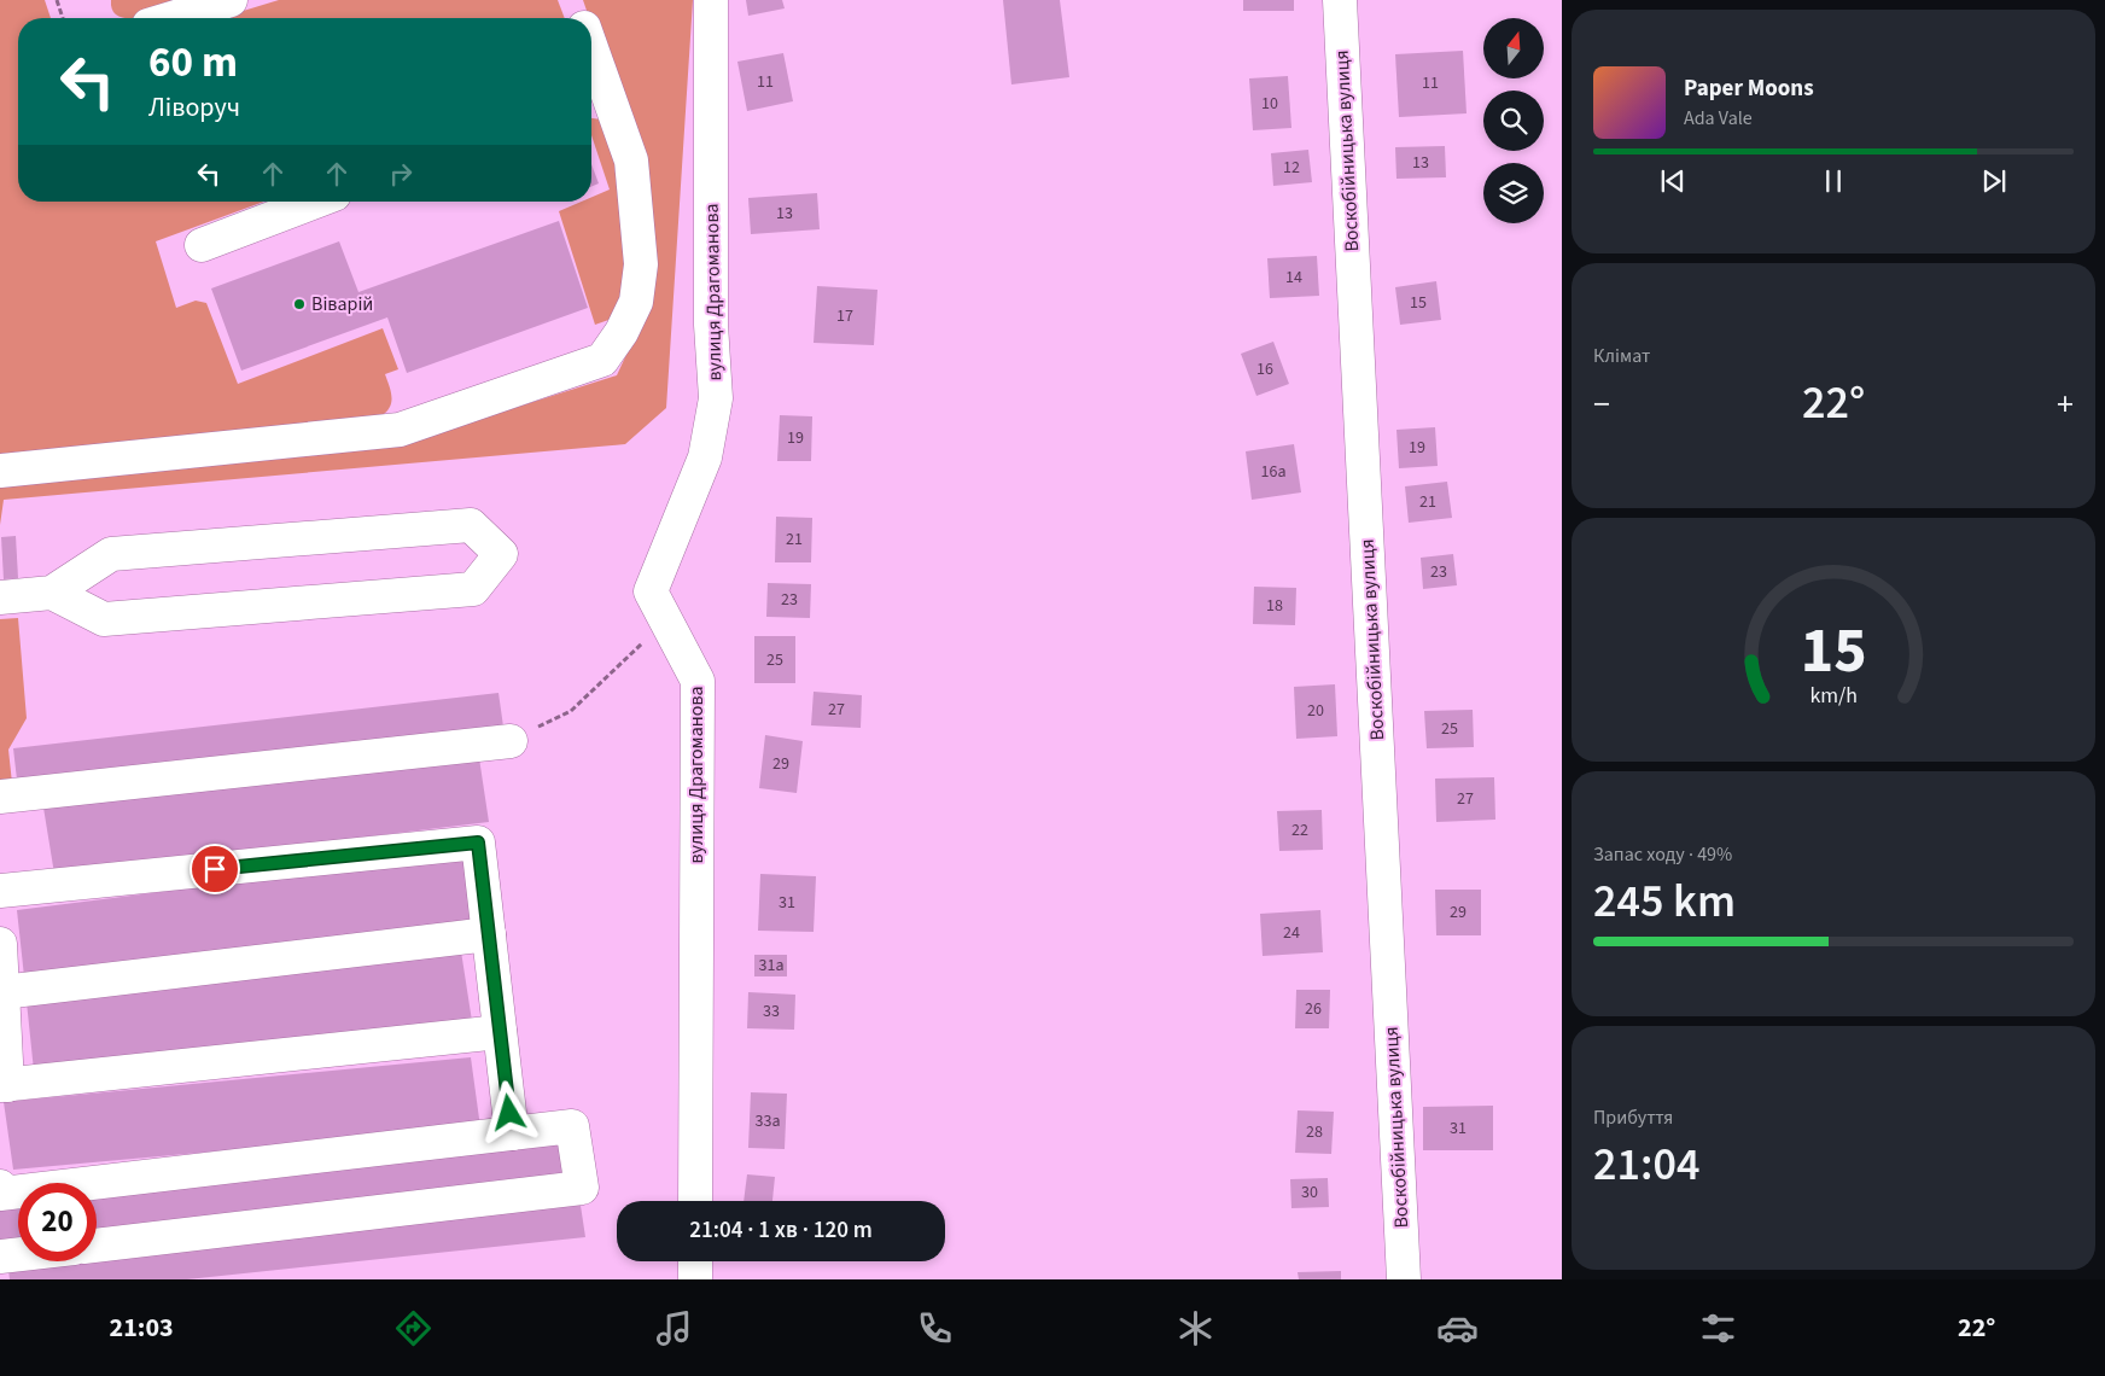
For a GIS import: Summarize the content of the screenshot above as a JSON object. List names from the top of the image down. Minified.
{"streets":{"street":["Воскобійницька вулиця","вулиця Драгоманова"]},"places":["Віварій"],"house_numbers":["11","11","10","13","12","13","14","15","17","16","19","19","16а","21","21","23","23","18","25","27","20","25","29","27","22","31","29","24","31а","26","33","33а","31","28","30"],"north":"top","page":{"turn":["60 m","Ліворуч"],"song":["Paper Moons","Ada Vale"],"tile":["Клімат",["Запас ходу · 49%","245 km"],["Прибуття","21:04"]],"heat":["−","22°","+"],"limit":"20","trip":"21:04 · 1 хв · 120 m","tabs":["21:03","22°"],"gauge":["15","km/h"]}}
